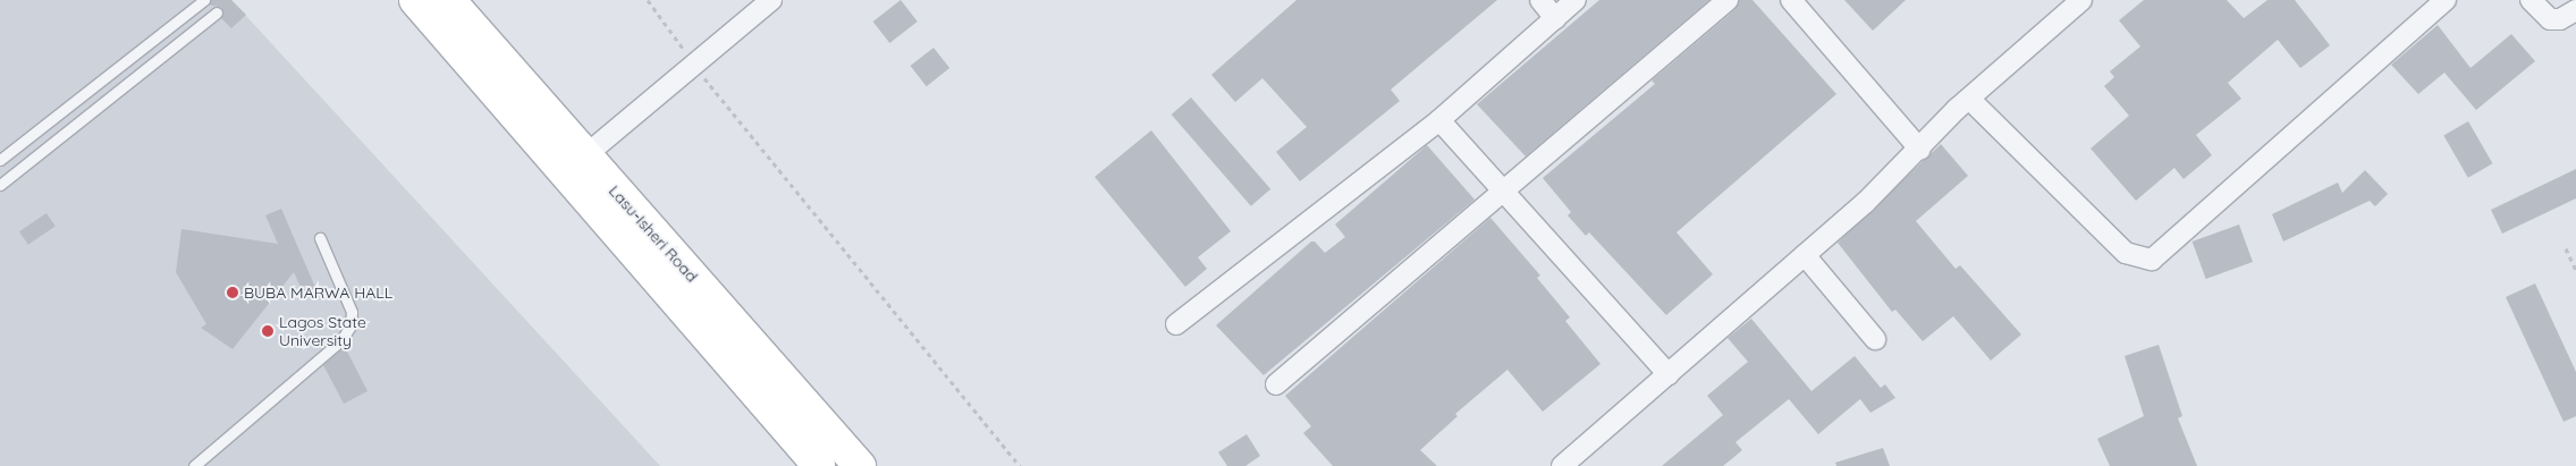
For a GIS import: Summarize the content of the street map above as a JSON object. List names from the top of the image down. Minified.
{"streets":{"main road":["Lasu-Isheri Road"]},"places":["BUBA MARWA HALL","Lagos State University"]}
